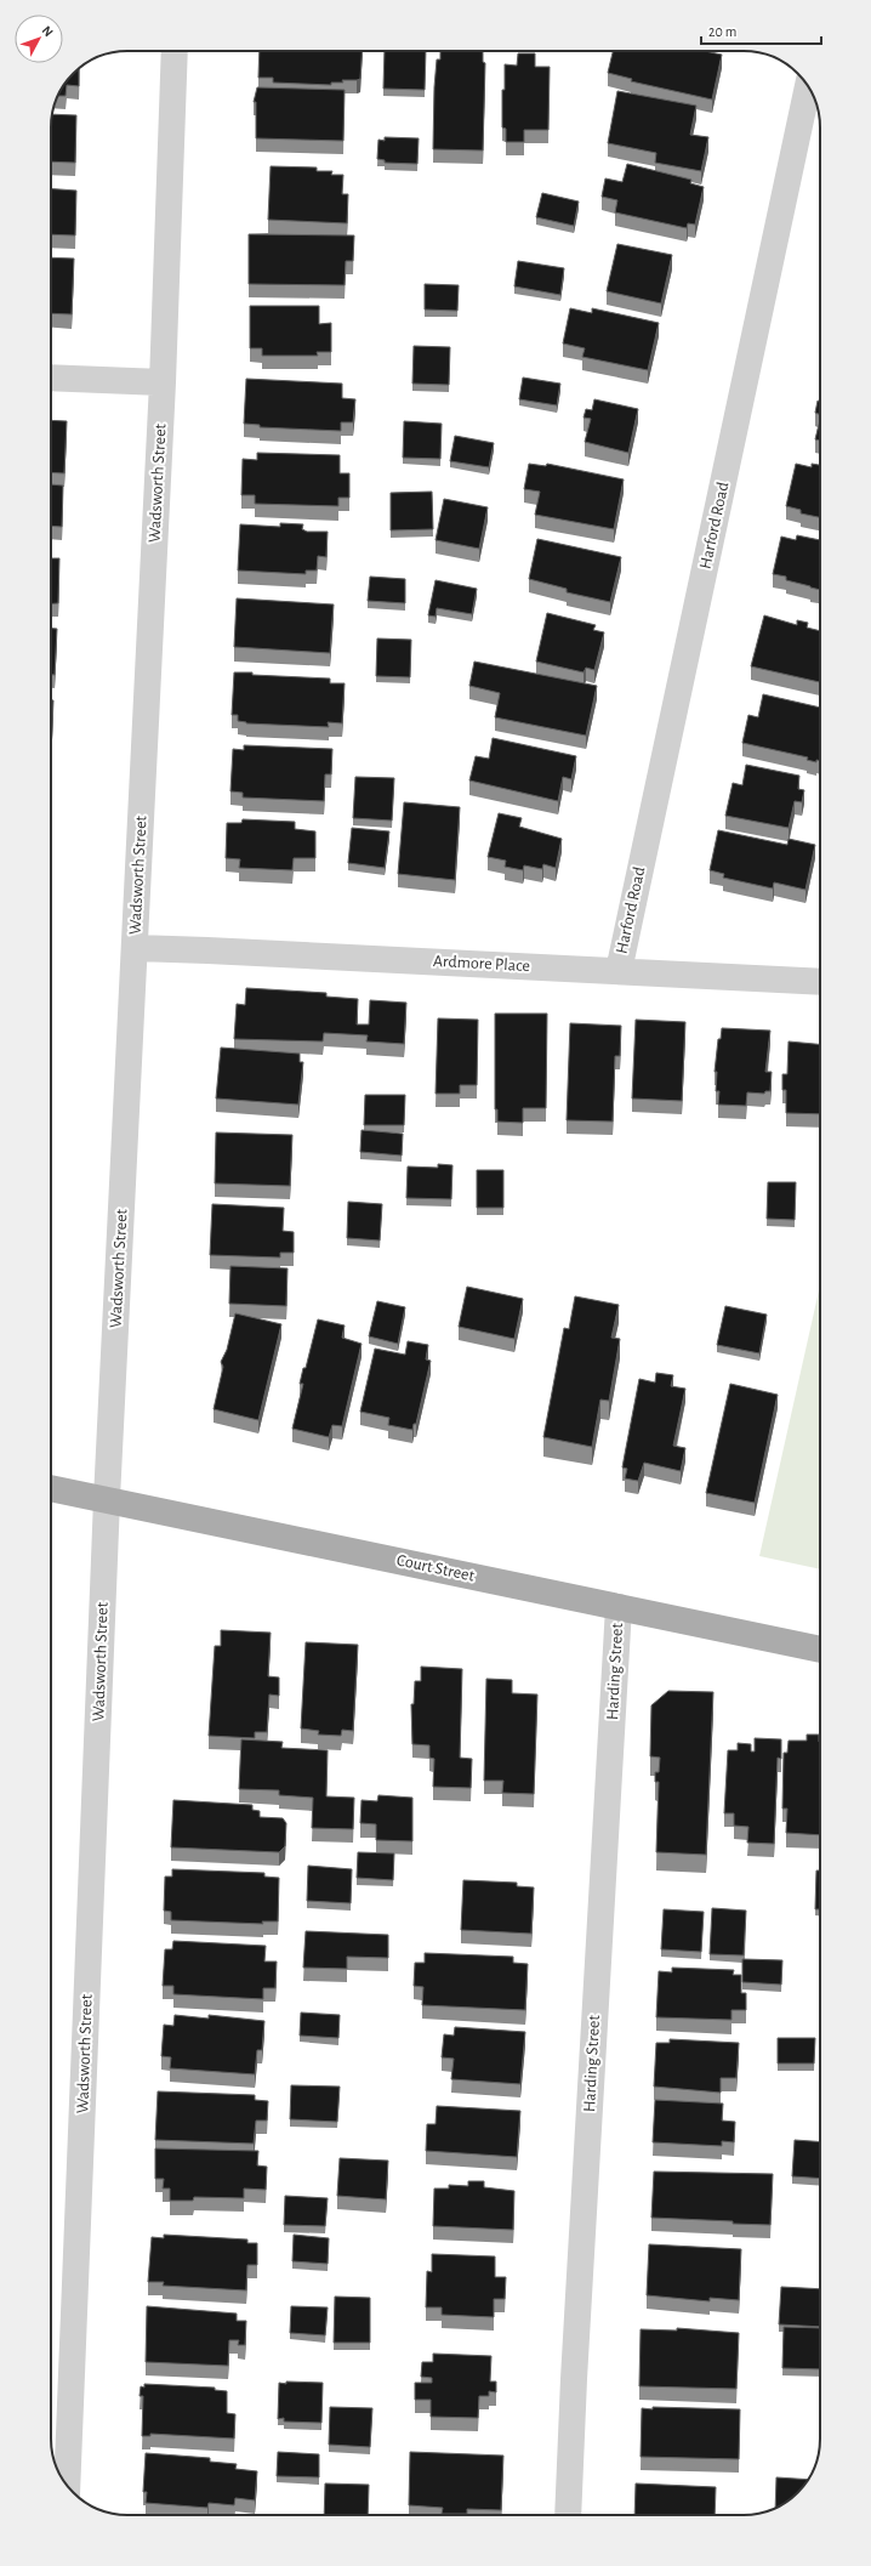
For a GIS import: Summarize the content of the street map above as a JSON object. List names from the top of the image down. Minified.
{"streets":{"main road":["Court Street"],"street":["Wadsworth Street","Harford Road","Ardmore Place","Harding Street"]},"crossings":[["Wadsworth Street","Ardmore Place"],["Wadsworth Street","Court Street"],["Harford Road","Ardmore Place"],["Court Street","Harding Street"]],"scale_bar":"20 m","north":"top right"}
